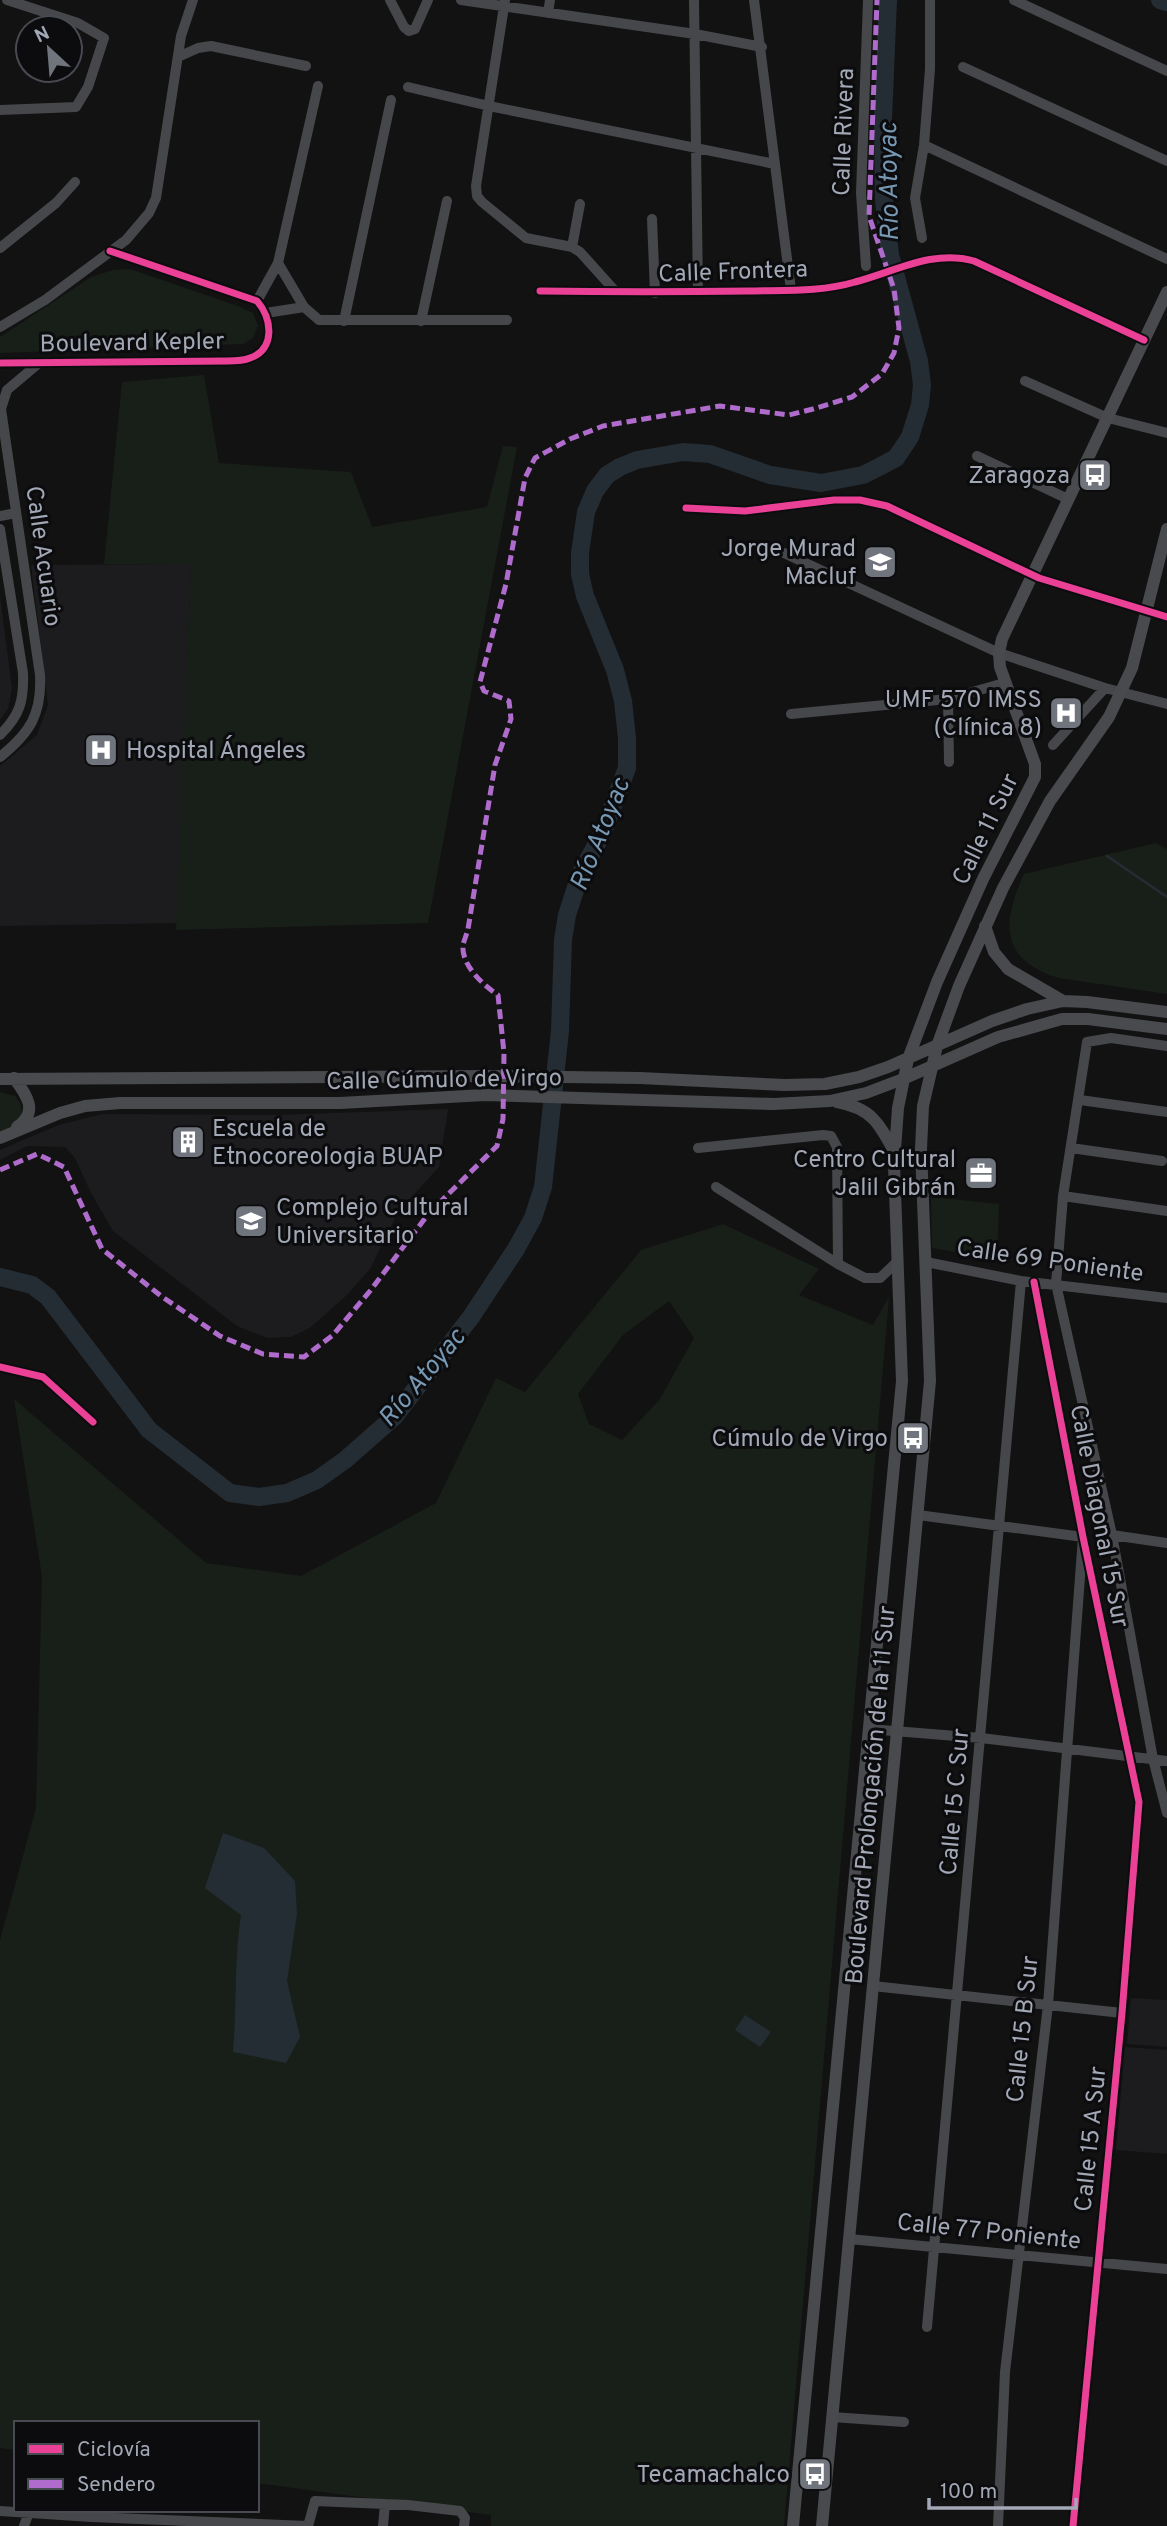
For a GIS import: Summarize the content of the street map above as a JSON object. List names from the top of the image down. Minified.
{"streets":{"main road":["Calle 11 Sur","Calle Cúmulo de Virgo","Boulevard Prolongación de la 11 Sur"],"street":["Calle Rivera","Calle Frontera","Boulevard Kepler","Calle Acuario","Calle 69 Poniente","Calle Diagonal 15 Sur","Calle 15 C Sur","Calle 15 B Sur","Calle 15 A Sur","Calle 77 Poniente"]},"crossings":[["Calle Frontera","Calle 11 Sur"],["Boulevard Kepler","Calle Acuario"],["Calle 11 Sur","Calle Cúmulo de Virgo"],["Calle 11 Sur","Boulevard Prolongación de la 11 Sur"],["Calle Cúmulo de Virgo","Boulevard Prolongación de la 11 Sur"],["Calle 69 Poniente","Calle Diagonal 15 Sur"],["Calle 69 Poniente","Boulevard Prolongación de la 11 Sur"],["Calle 69 Poniente","Calle 15 C Sur"],["Calle Diagonal 15 Sur","Calle 15 B Sur"],["Calle Diagonal 15 Sur","Calle 15 A Sur"],["Boulevard Prolongación de la 11 Sur","Calle 77 Poniente"],["Calle 15 C Sur","Calle 77 Poniente"],["Calle 15 B Sur","Calle 77 Poniente"],["Calle 15 A Sur","Calle 77 Poniente"]],"water":["Río Atoyac"],"places":{"bus stop":["Zaragoza","Cúmulo de Virgo","Tecamachalco"],"school or university":["Jorge Murad Macluf","Complejo Cultural Universitario"],"hospital":["UMF 570 IMSS (Clínica 8)","Hospital Ángeles"],"building":["Escuela de Etnocoreologia BUAP"],"office":["Centro Cultural Jalil Gibrán"]},"legend":["Ciclovía","Sendero"],"scale_bar":"100 m","north":"top left"}
